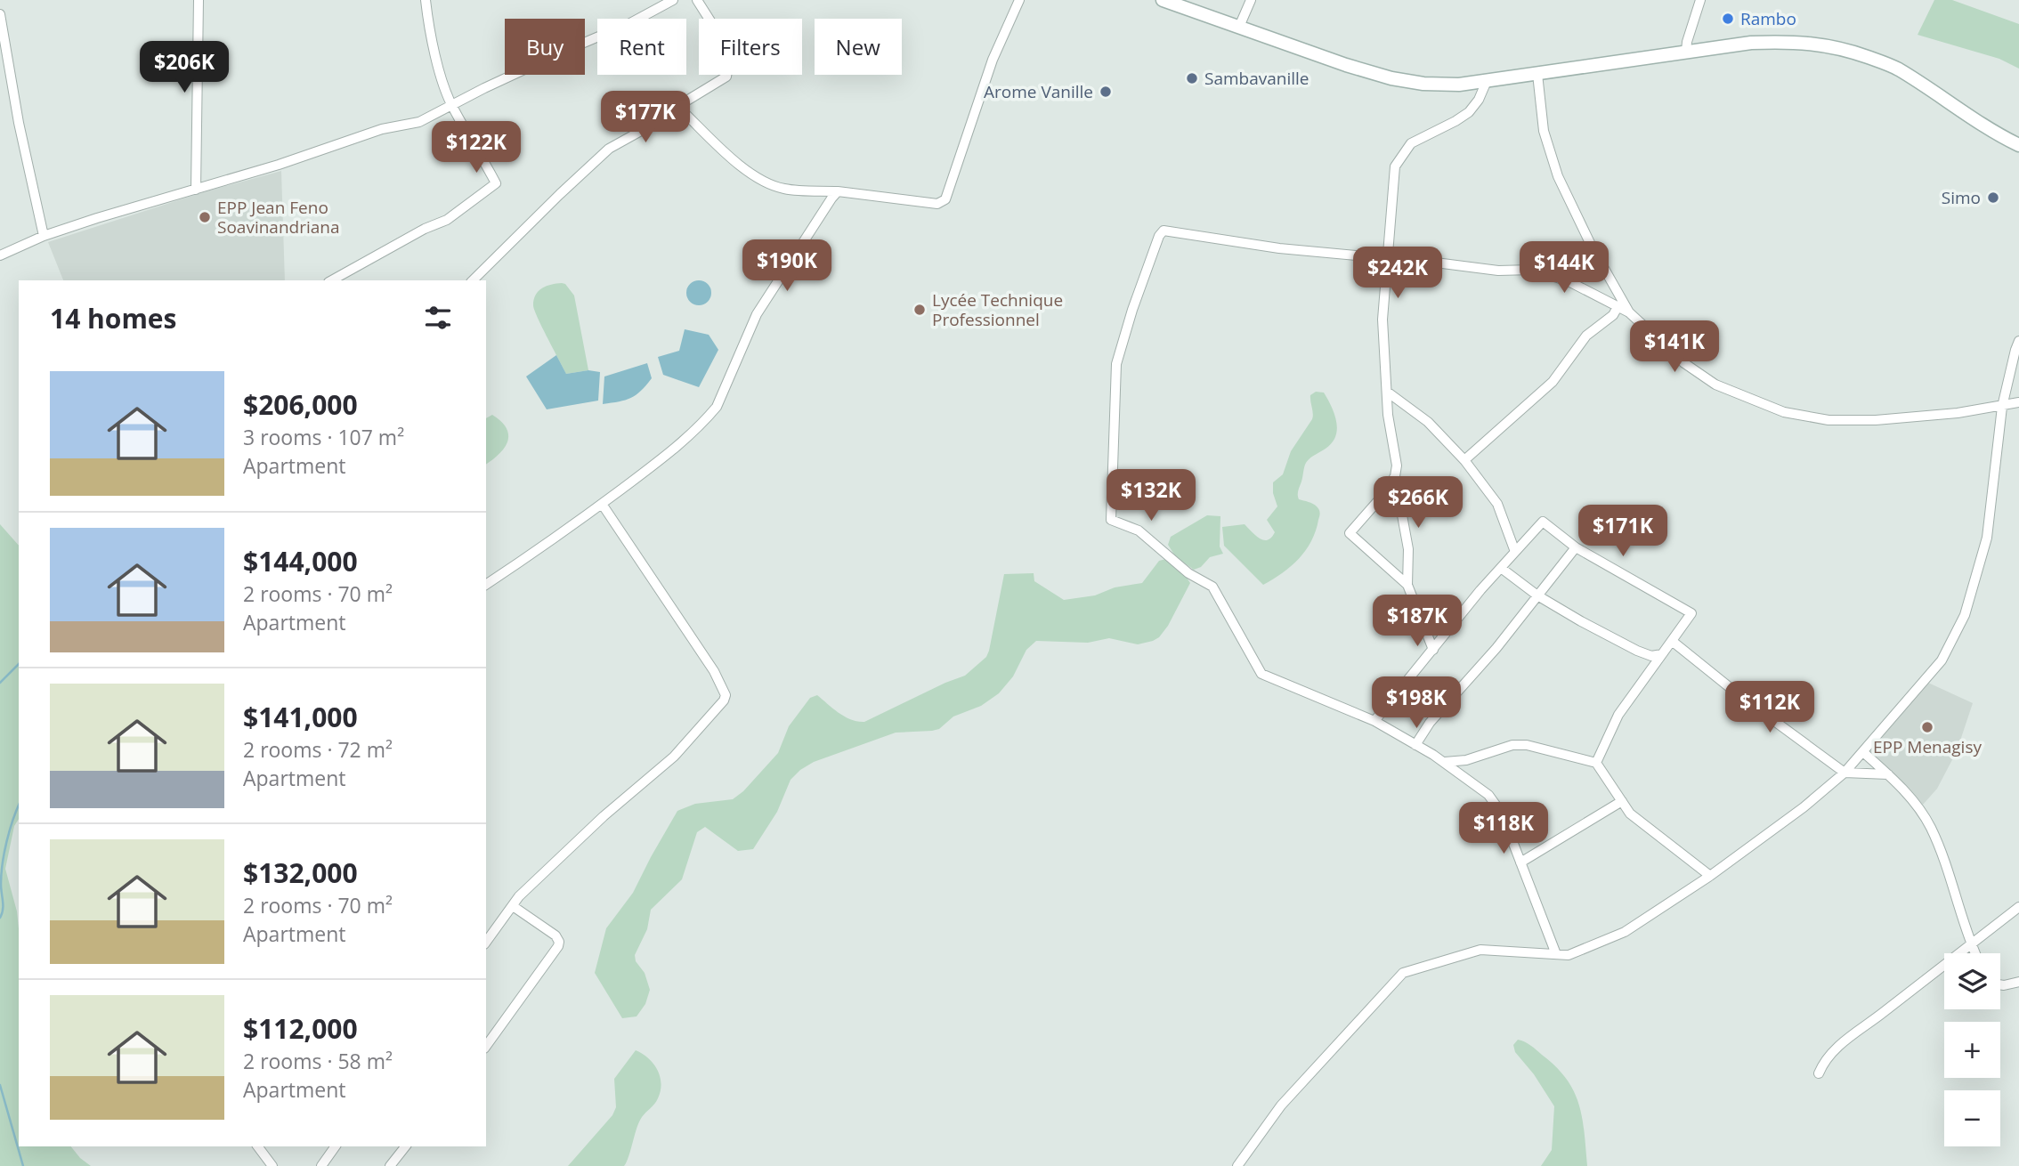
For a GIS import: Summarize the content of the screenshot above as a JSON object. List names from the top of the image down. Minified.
{"places":["Rambo","Sambavanille","Arome Vanille","Simo","EPP Jean Feno Soavinandriana","Lycée Technique Professionnel","EPP Menagisy"],"page":{"chip":["Buy","Rent","Filters","New"],"price":["$206K","$177K","$122K","$190K","$144K","$242K","$141K","$132K","$266K","$171K","$187K","$198K","$112K","$118K"],"heading":"14 homes","list":[{"name":"$206,000","note":"3 rooms · 107 m² · Apartment"},{"name":"$144,000","note":"2 rooms · 70 m² · Apartment"},{"name":"$141,000","note":"2 rooms · 72 m² · Apartment"},{"name":"$132,000","note":"2 rooms · 70 m² · Apartment"},{"name":"$112,000","note":"2 rooms · 58 m² · Apartment"}],"map_buttons":["+","−"]}}
